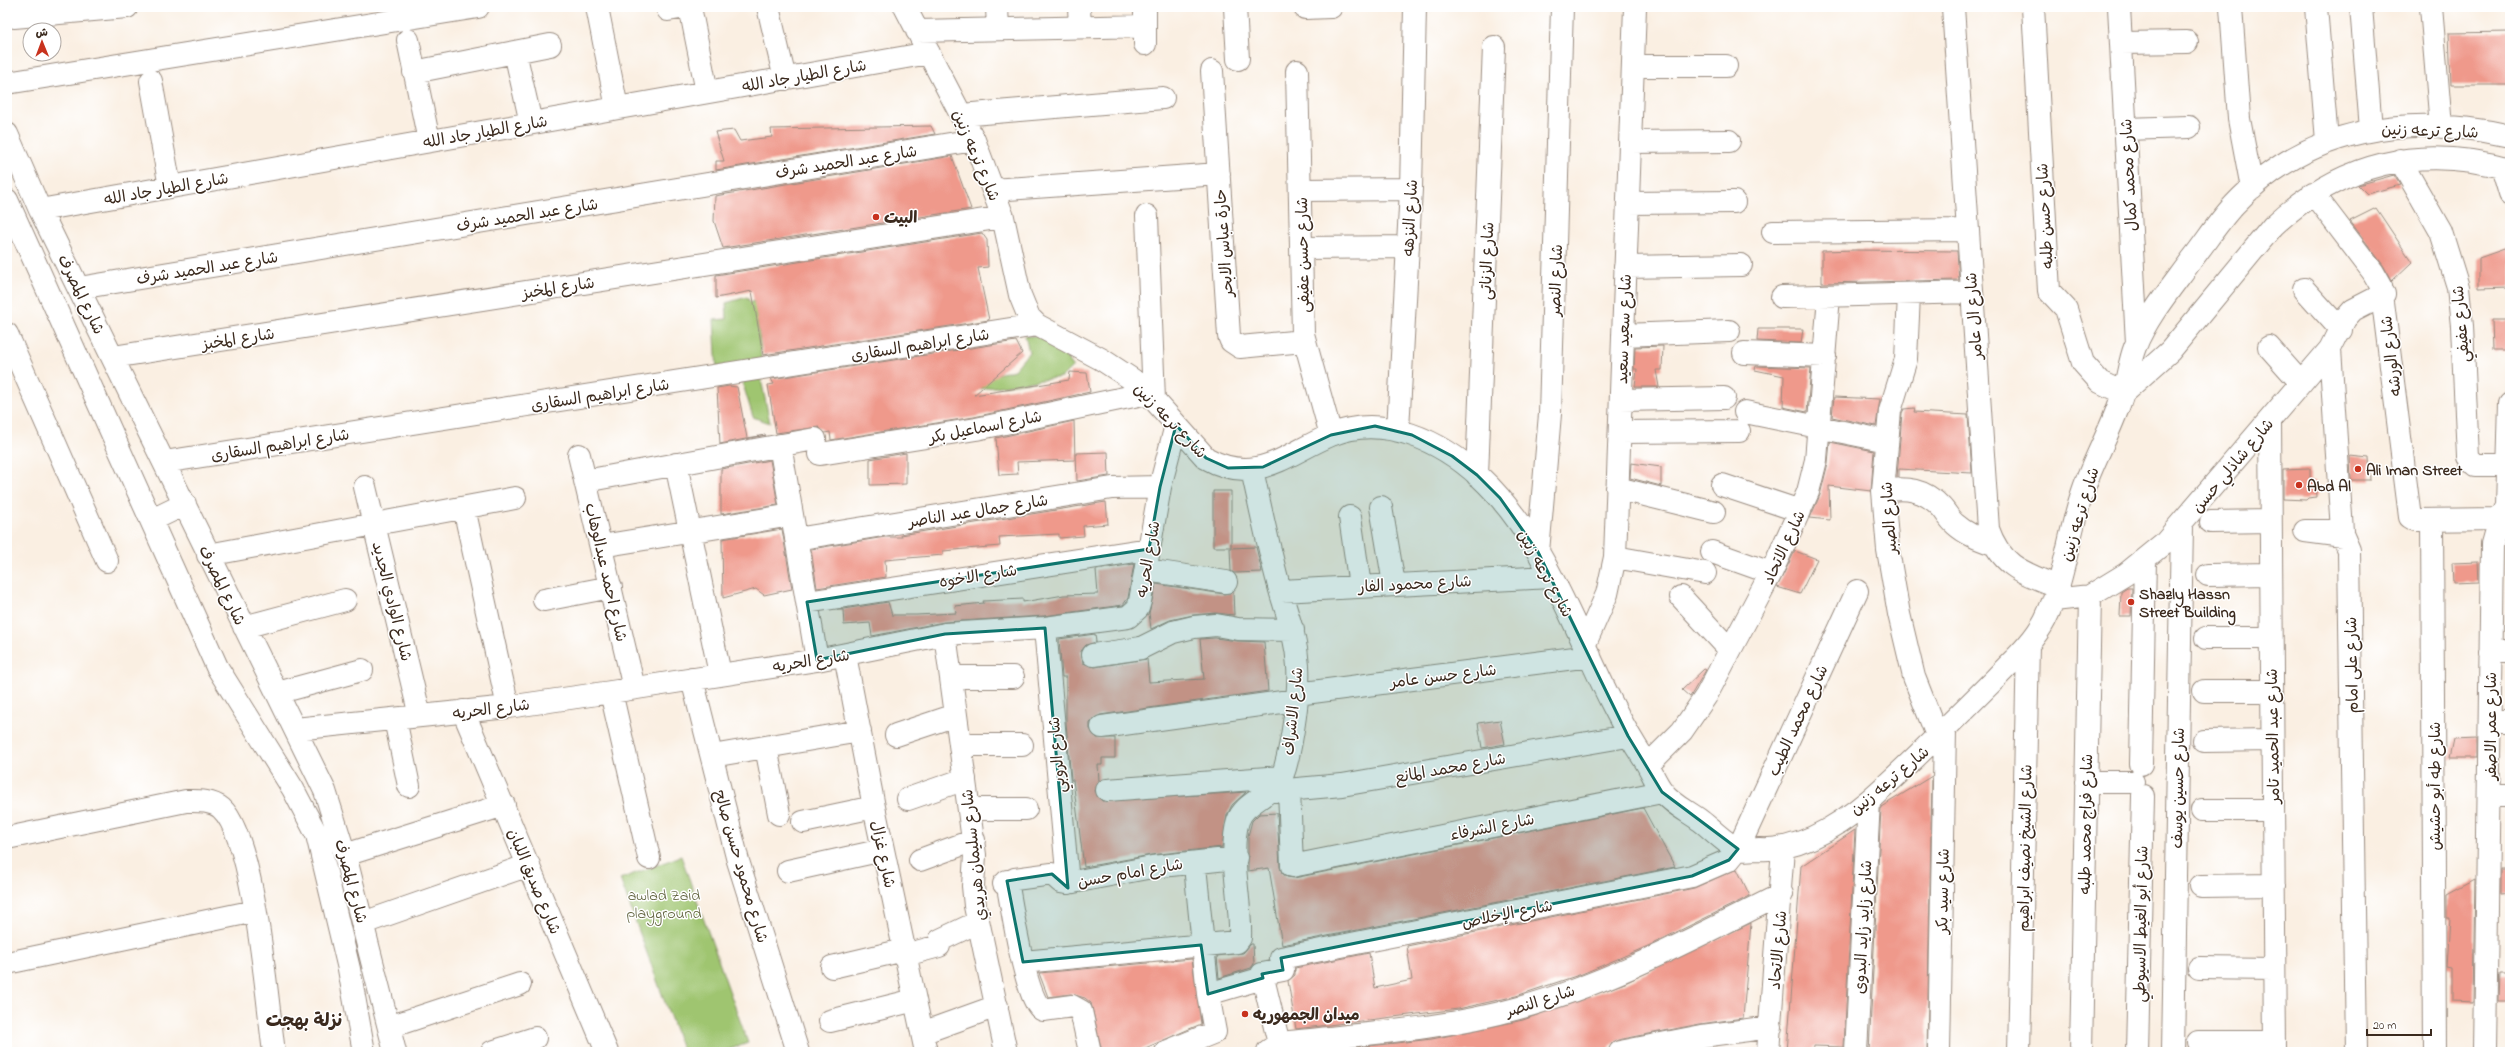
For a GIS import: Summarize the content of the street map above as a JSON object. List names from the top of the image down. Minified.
{"streets":{"street":["شارع الطيار جاد الله","شارع ترعه زنين","شارع عبد الحميد شرف","شارع محمد كمال","شارع حسن طلبه","شارع النزهه","حارة عباس الابحر","شارع حسن عفيفى","شارع الزناتى","شارع النصر","شارع المخبز","شارع المصرف","شارع ال عامر","شارع عفيفي","شارع سعيد سعيد","شارع ابراهيم السقارى","شارع الورشه","شارع اسماعيل بكر","شارع شاذلي حسن","شارع جمال عبد الناصر","شارع الصبر","شارع الاتحاد","شارع الحريه","شارع احمد عبدالوهاب","شارع الاخوه","شارع محمود الفار","شارع الوادي الجديد","شارع على امام","شارع حسن عامر","شارع الاشراف","شارع محمد الطيب","شارع عمر الاصفر","شارع عبد الحميد تامر","شارع الروبي","شارع محمد المانع","شارع طه أبو حشيش","شارع حسين يوسف","شارع فراج محمد طلبه","شارع الشرفاء","شارع الشيخ نصيف ابراهيم","شارع غزال","شارع سليمان هريدي","شارع محمود حسن صالح","شارع امام حسن","شارع صديق اللبان","شارع سيد بكر","شارع الإخلاص","شارع أبو الغيط الاسيوطي","شارع زايد زايد البدوى"]},"crossings":[["شارع الطيار جاد الله","شارع ترعه زنين"],["شارع الطيار جاد الله","شارع المصرف"],["شارع ترعه زنين","شارع عبد الحميد شرف"],["شارع ترعه زنين","شارع محمد كمال"],["شارع ترعه زنين","شارع حسن طلبه"],["شارع ترعه زنين","شارع النزهه"],["شارع ترعه زنين","شارع حسن عفيفى"],["شارع ترعه زنين","شارع الزناتى"],["شارع ترعه زنين","شارع النصر"],["شارع ترعه زنين","شارع المخبز"],["شارع ترعه زنين","شارع ال عامر"],["شارع ترعه زنين","شارع عفيفي"],["شارع ترعه زنين","شارع سعيد سعيد"],["شارع ترعه زنين","شارع ابراهيم السقارى"],["شارع ترعه زنين","شارع الورشه"],["شارع ترعه زنين","شارع اسماعيل بكر"],["شارع ترعه زنين","شارع شاذلي حسن"],["شارع ترعه زنين","شارع الصبر"],["شارع ترعه زنين","شارع الاتحاد"],["شارع ترعه زنين","شارع الحريه"],["شارع ترعه زنين","شارع محمود الفار"],["شارع ترعه زنين","شارع حسن عامر"],["شارع ترعه زنين","شارع الاشراف"],["شارع ترعه زنين","شارع محمد الطيب"],["شارع ترعه زنين","شارع محمد المانع"],["شارع ترعه زنين","شارع الشرفاء"],["شارع ترعه زنين","شارع الشيخ نصيف ابراهيم"],["شارع ترعه زنين","شارع سيد بكر"],["شارع ترعه زنين","شارع الإخلاص"],["شارع ترعه زنين","شارع زايد زايد البدوى"],["شارع عبد الحميد شرف","شارع المصرف"],["حارة عباس الابحر","شارع حسن عفيفى"],["شارع النصر","شارع الاتحاد"],["شارع المخبز","شارع المصرف"],["شارع المصرف","شارع ابراهيم السقارى"],["شارع المصرف","شارع الحريه"],["شارع ال عامر","شارع شاذلي حسن"],["شارع عفيفي","شارع عمر الاصفر"],["شارع سعيد سعيد","شارع حسن عامر"],["شارع الورشه","شارع شاذلي حسن"],["شارع الورشه","شارع عمر الاصفر"],["شارع الورشه","شارع طه أبو حشيش"],["شارع اسماعيل بكر","شارع احمد عبدالوهاب"],["شارع شاذلي حسن","شارع عبد الحميد تامر"],["شارع شاذلي حسن","شارع حسين يوسف"],["شارع شاذلي حسن","شارع فراج محمد طلبه"],["شارع شاذلي حسن","شارع أبو الغيط الاسيوطي"],["شارع جمال عبد الناصر","شارع الحريه"],["شارع الصبر","شارع سيد بكر"],["شارع الحريه","شارع احمد عبدالوهاب"],["شارع الحريه","شارع الاخوه"],["شارع الحريه","شارع الوادي الجديد"],["شارع الحريه","شارع الروبي"],["شارع الحريه","شارع غزال"],["شارع الحريه","شارع سليمان هريدي"],["شارع الحريه","شارع محمود حسن صالح"],["شارع الحريه","شارع صديق اللبان"],["شارع محمود الفار","شارع الاشراف"],["شارع حسن عامر","شارع الاشراف"],["شارع الاشراف","شارع محمد المانع"],["شارع الاشراف","شارع الشرفاء"],["شارع محمد الطيب","شارع الإخلاص"],["شارع الروبي","شارع امام حسن"]],"districts":["نزلة بهجت"],"parks":["awlad Zaid playground"],"places":["البيت","Ali Iman Street","Abd Al","Shazly Hassn Street Building","ميدان الجمهوريه"],"scale_bar":"20 m","north":"top"}
